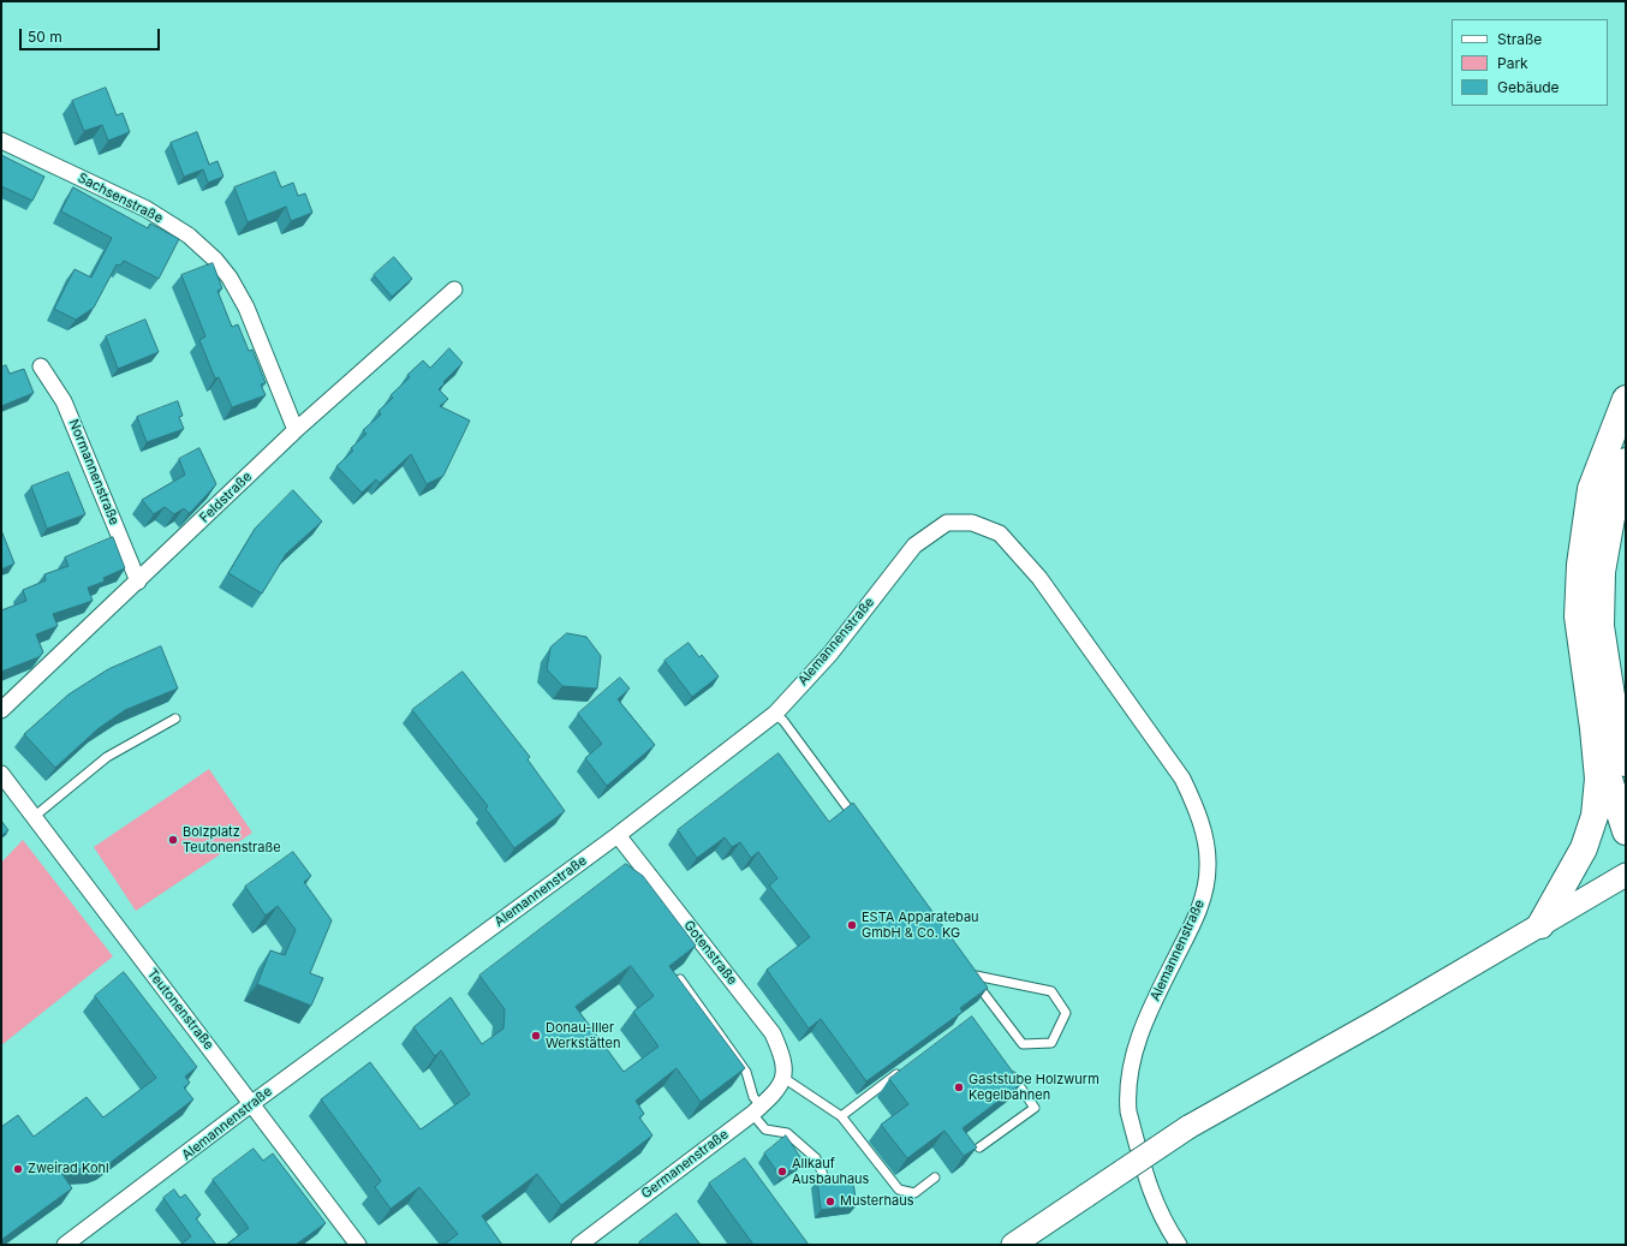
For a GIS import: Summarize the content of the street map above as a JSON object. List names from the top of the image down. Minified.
{"streets":{"street":["Sachsenstraße","Normannenstraße","Feldstraße","Alemannenstraße","Gotenstraße","Teutonenstraße","Germanenstraße"]},"crossings":[["Sachsenstraße","Feldstraße"],["Normannenstraße","Feldstraße"],["Alemannenstraße","Gotenstraße"],["Alemannenstraße","Teutonenstraße"],["Gotenstraße","Germanenstraße"]],"places":["Bolzplatz Teutonenstraße","ESTA Apparatebau GmbH & Co. KG","Donau-Iller Werkstätten","Gaststube Holzwurm Kegelbahnen","Zweirad Kohl","Allkauf Ausbauhaus","Musterhaus"],"legend":["Straße","Park","Gebäude"],"scale_bar":"50 m"}
